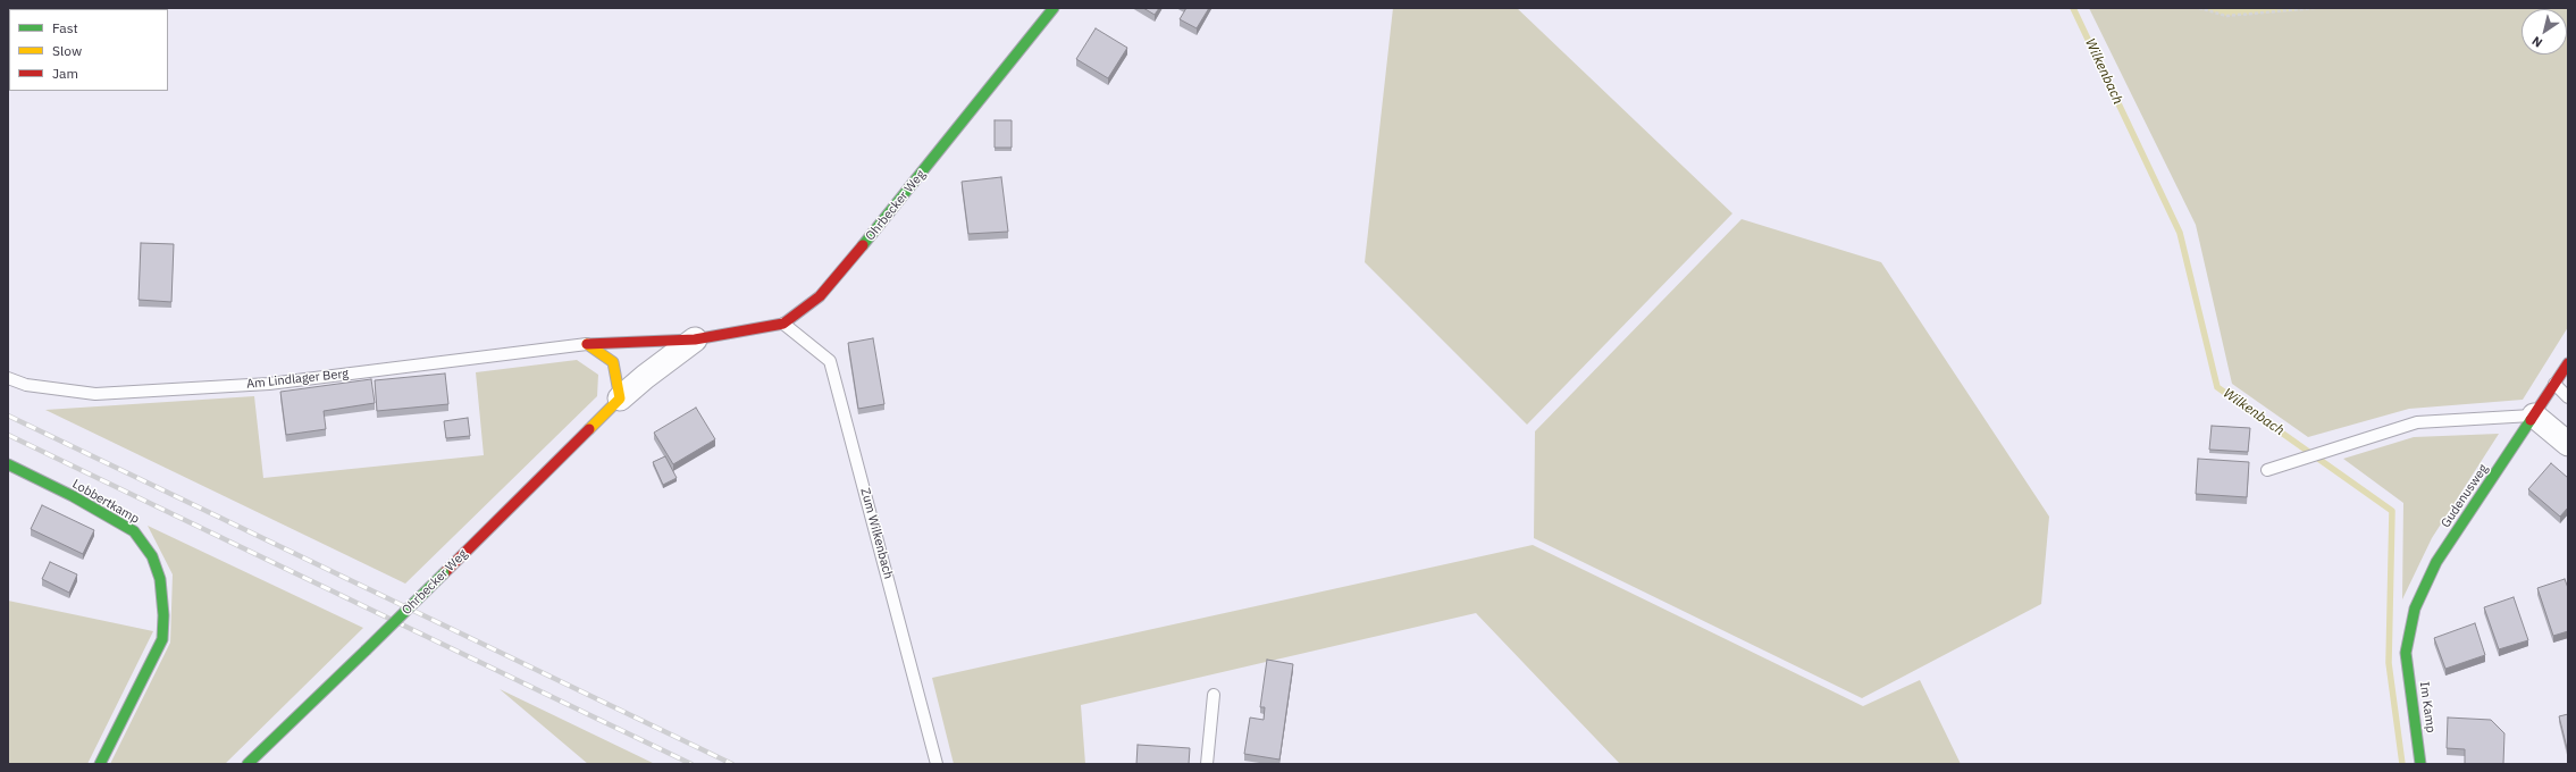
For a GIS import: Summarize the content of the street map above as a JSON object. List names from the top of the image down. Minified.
{"streets":{"street":["Ohrbecker Weg","Gudenusweg","Lobbertkamp","Im Kamp"],"lane":["Am Lindlager Berg","Zum Wilkenbach"]},"crossings":[["Ohrbecker Weg","Am Lindlager Berg"],["Ohrbecker Weg","Zum Wilkenbach"],["Gudenusweg","Im Kamp"]],"water":["Wilkenbach"],"legend":["Fast","Slow","Jam"],"north":"bottom left"}
